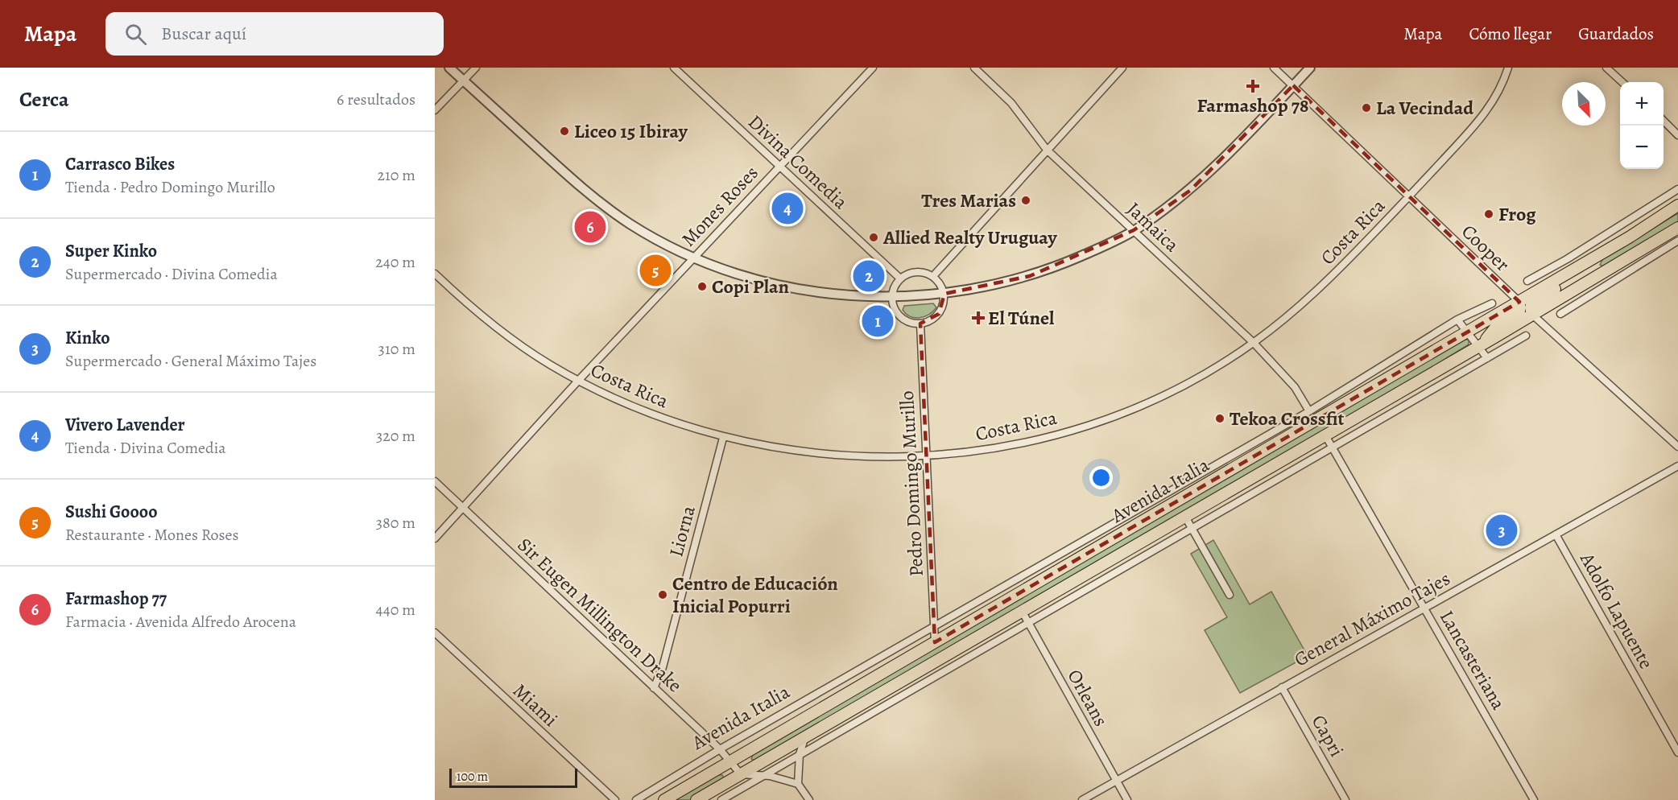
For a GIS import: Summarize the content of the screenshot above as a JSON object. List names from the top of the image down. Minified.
{"streets":{"main road":["Avenida Italia"],"street":["Divina Comedia","Mones Roses","Jamaica","Costa Rica","Cooper","Pedro Domingo Murillo","Liorna","Adolfo Lapuente","Sir Eugen Millington Drake","General Máximo Tajes","Lancasteriana","Orleans","Miami","Capri"]},"crossings":[["Divina Comedia","Mones Roses"],["Mones Roses","Costa Rica"],["Mones Roses","Sir Eugen Millington Drake"],["Jamaica","Costa Rica"],["Jamaica","Avenida Italia"],["Costa Rica","Cooper"],["Costa Rica","Pedro Domingo Murillo"],["Costa Rica","Liorna"],["Cooper","Avenida Italia"],["Pedro Domingo Murillo","Avenida Italia"],["Avenida Italia","Sir Eugen Millington Drake"],["Avenida Italia","Lancasteriana"],["Avenida Italia","Orleans"],["Liorna","Sir Eugen Millington Drake"],["Adolfo Lapuente","General Máximo Tajes"],["General Máximo Tajes","Lancasteriana"],["General Máximo Tajes","Orleans"],["General Máximo Tajes","Capri"]],"places":{"health":["Farmashop 78","El Túnel"],"other":["La Vecindad","Liceo 15 Ibiray","Tres Marias","Frog","Allied Realty Uruguay","Copi Plan","Tekoa Crossfit","Centro de Educación Inicial Popurri"]},"scale_bar":"100 m","north":"bottom right","page":{"header":"Mapa","search":"Buscar aquí","nav":["Mapa","Cómo llegar","Guardados"],"heading":["Cerca","6 resultados"],"map_buttons":["+","−"],"list":[{"mark":"1","name":"Carrasco Bikes","note":"Tienda · Pedro Domingo Murillo","value":"210 m"},{"mark":"2","name":"Super Kinko","note":"Supermercado · Divina Comedia","value":"240 m"},{"mark":"3","name":"Kinko","note":"Supermercado · General Máximo Tajes","value":"310 m"},{"mark":"4","name":"Vivero Lavender","note":"Tienda · Divina Comedia","value":"320 m"},{"mark":"5","name":"Sushi Goooo","note":"Restaurante · Mones Roses","value":"380 m"},{"mark":"6","name":"Farmashop 77","note":"Farmacia · Avenida Alfredo Arocena","value":"440 m"}],"pins":["4","6","5","2","1","3"],"scale":"100 m"}}
